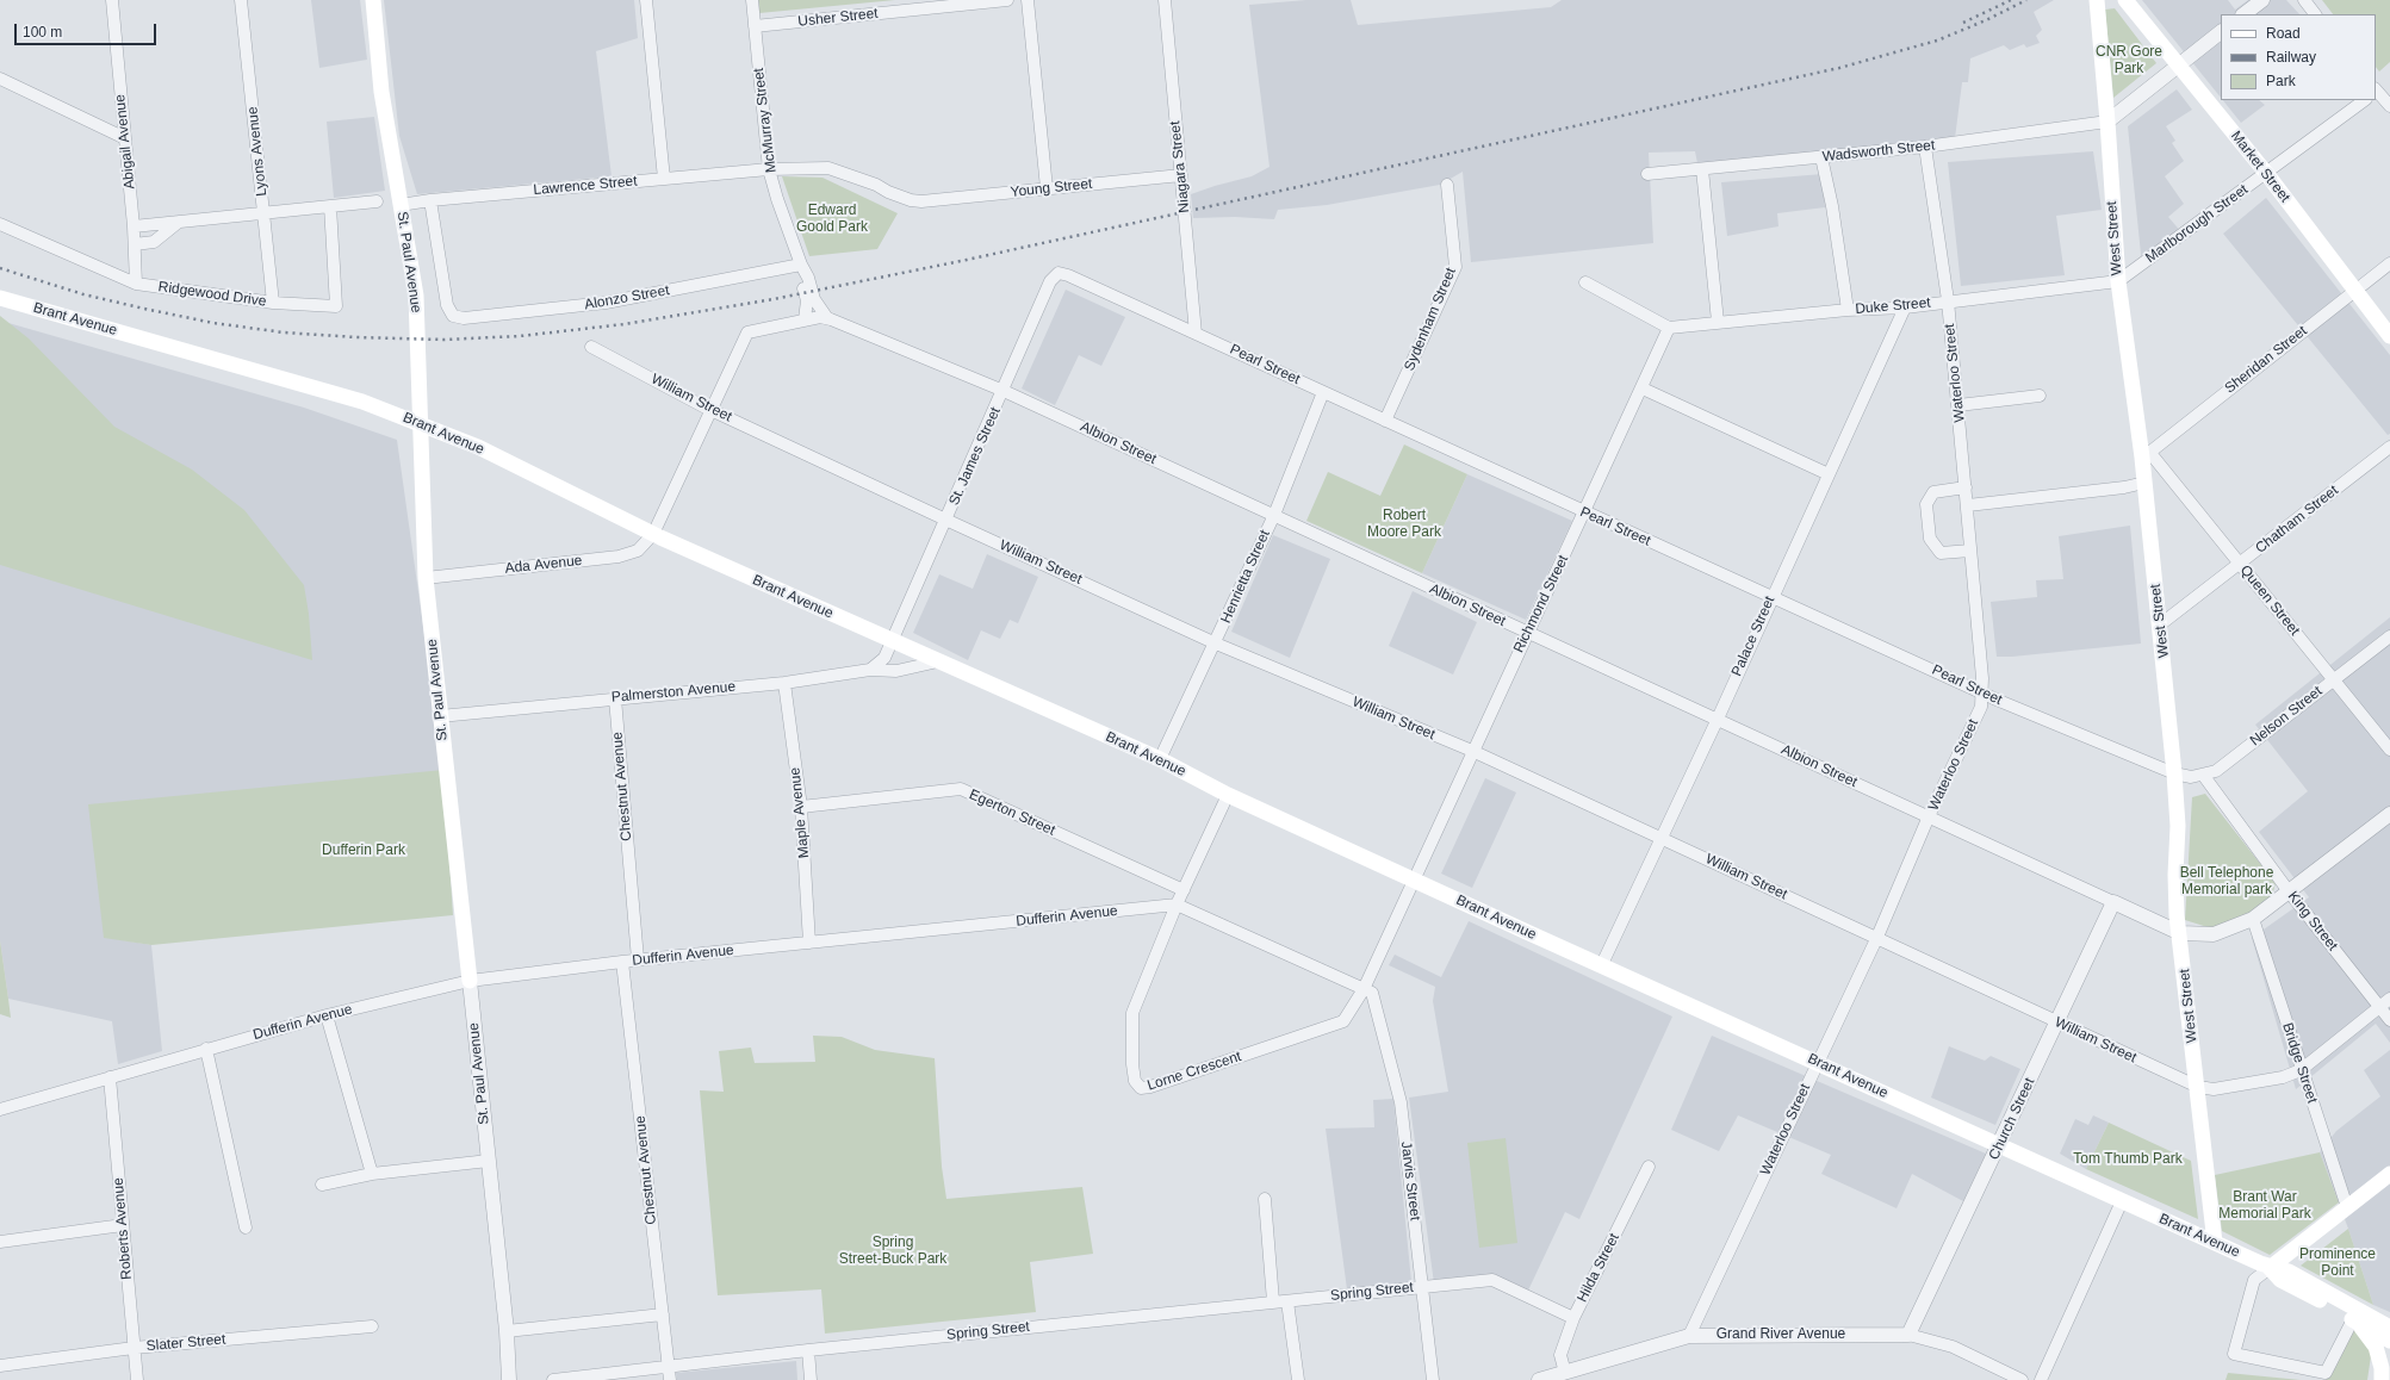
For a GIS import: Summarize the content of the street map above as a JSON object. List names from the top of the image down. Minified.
{"streets":{"main road":["Market Street","West Street","St. Paul Avenue","Brant Avenue"],"street":["Usher Street","McMurray Street","Abigail Avenue","Lyons Avenue","Wadsworth Street","Niagara Street","Lawrence Street","Young Street","Marlborough Street","Ridgewood Drive","Alonzo Street","Duke Street","Sydenham Street","Sheridan Street","Pearl Street","Waterloo Street","William Street","Albion Street","St. James Street","Chatham Street","Ada Avenue","Henrietta Street","Queen Street","Richmond Street","Palace Street","Palmerston Avenue","Nelson Street","Chestnut Avenue","Maple Avenue","Egerton Street","Dufferin Avenue","King Street","Bridge Street","Lorne Crescent","Church Street","Jarvis Street","Roberts Avenue","Hilda Street","Spring Street","Grand River Avenue","Slater Street"]},"crossings":[["Usher Street","McMurray Street"],["McMurray Street","Lawrence Street"],["McMurray Street","Young Street"],["McMurray Street","Alonzo Street"],["McMurray Street","Albion Street"],["Abigail Avenue","Ridgewood Drive"],["Lyons Avenue","Ridgewood Drive"],["Wadsworth Street","West Street"],["Wadsworth Street","Waterloo Street"],["Niagara Street","Young Street"],["Niagara Street","Pearl Street"],["Market Street","Marlborough Street"],["Market Street","Sheridan Street"],["Lawrence Street","Young Street"],["Lawrence Street","St. Paul Avenue"],["Lawrence Street","Alonzo Street"],["Marlborough Street","West Street"],["Marlborough Street","Duke Street"],["West Street","Duke Street"],["West Street","Brant Avenue"],["West Street","Sheridan Street"],["West Street","Pearl Street"],["West Street","William Street"],["West Street","Albion Street"],["West Street","Chatham Street"],["West Street","Queen Street"],["West Street","Nelson Street"],["St. Paul Avenue","Brant Avenue"],["St. Paul Avenue","Ada Avenue"],["St. Paul Avenue","Palmerston Avenue"],["St. Paul Avenue","Dufferin Avenue"],["Duke Street","Waterloo Street"],["Duke Street","Richmond Street"],["Duke Street","Palace Street"],["Brant Avenue","Waterloo Street"],["Brant Avenue","St. James Street"],["Brant Avenue","Ada Avenue"],["Brant Avenue","Henrietta Street"],["Brant Avenue","Richmond Street"],["Brant Avenue","Palace Street"],["Brant Avenue","Palmerston Avenue"],["Brant Avenue","Lorne Crescent"],["Brant Avenue","Church Street"],["Sydenham Street","Pearl Street"],["Sheridan Street","Queen Street"],["Pearl Street","Waterloo Street"],["Pearl Street","St. James Street"],["Pearl Street","Henrietta Street"],["Pearl Street","Richmond Street"],["Pearl Street","Palace Street"],["Pearl Street","Nelson Street"],["Waterloo Street","William Street"],["Waterloo Street","Albion Street"],["Waterloo Street","Grand River Avenue"],["William Street","St. James Street"],["William Street","Ada Avenue"],["William Street","Henrietta Street"],["William Street","Richmond Street"],["William Street","Palace Street"],["William Street","Church Street"],["Albion Street","St. James Street"],["Albion Street","Ada Avenue"],["Albion Street","Henrietta Street"],["Albion Street","Richmond Street"],["Albion Street","Palace Street"],["Albion Street","Church Street"],["Chatham Street","Queen Street"],["Queen Street","Nelson Street"],["Richmond Street","Lorne Crescent"],["Palmerston Avenue","Chestnut Avenue"],["Palmerston Avenue","Maple Avenue"],["Nelson Street","King Street"],["Chestnut Avenue","Dufferin Avenue"],["Chestnut Avenue","Spring Street"],["Maple Avenue","Egerton Street"],["Maple Avenue","Dufferin Avenue"],["Egerton Street","Lorne Crescent"],["Dufferin Avenue","Lorne Crescent"],["Dufferin Avenue","Roberts Avenue"],["Lorne Crescent","Jarvis Street"],["Church Street","Grand River Avenue"],["Jarvis Street","Spring Street"],["Roberts Avenue","Slater Street"],["Hilda Street","Spring Street"],["Hilda Street","Grand River Avenue"]],"parks":["CNR Gore Park","Edward Goold Park","Robert Moore Park","Dufferin Park","Bell Telephone Memorial park","Tom Thumb Park","Brant War Memorial Park","Spring Street-Buck Park","Prominence Point"],"legend":["Road","Railway","Park"],"scale_bar":"100 m"}
